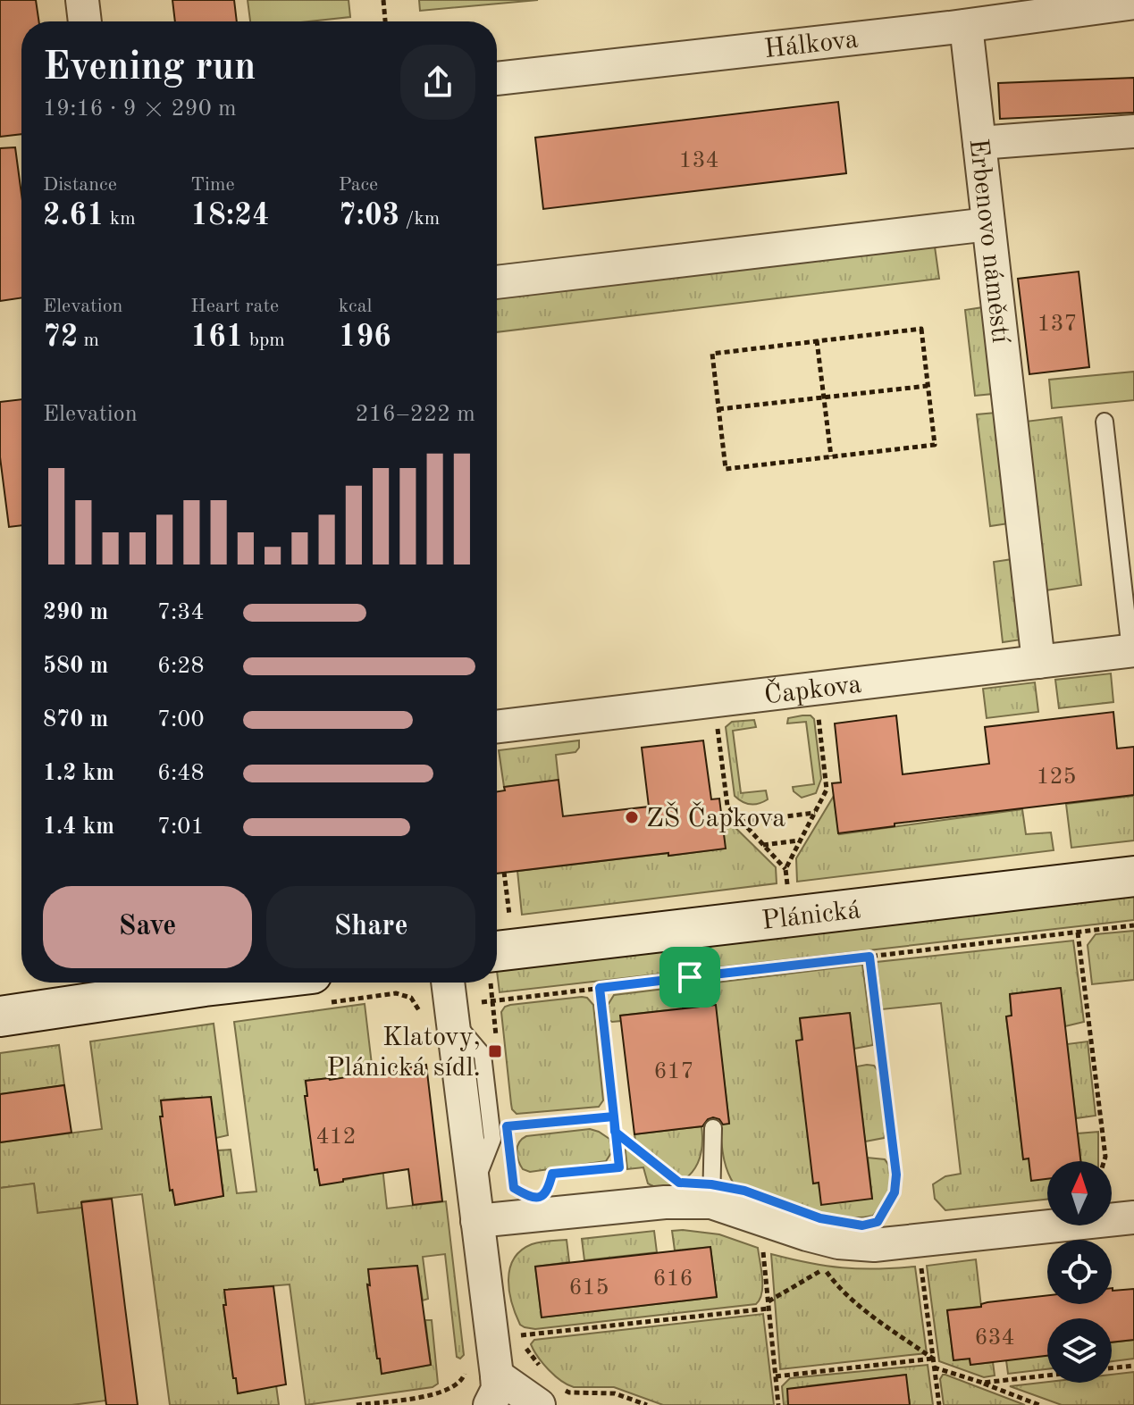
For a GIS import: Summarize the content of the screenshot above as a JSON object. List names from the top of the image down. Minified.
{"streets":{"main road":["Plánická"],"street":["Hálkova","Erbenovo náměstí","Čapkova"]},"crossings":[["Erbenovo náměstí","Čapkova"]],"places":{"other":["ZŠ Čapkova"],"transit":["Klatovy, Plánická sídl."]},"house_numbers":["134","137","125","617","412","616","615","634"],"north":"top","page":{"heading":["Evening run","19:16 · 9 × 290 m"],"stats":[["Distance","2.61 km"],["Time","18:24"],["Pace","7:03 /km"],["Elevation","72 m"],["Heart rate","161 bpm"],["kcal","196"]],"chart":["Elevation","216–222 m"],"list":[{"name":"290 m","note":"7:34"},{"name":"580 m","note":"6:28"},{"name":"870 m","note":"7:00"},{"name":"1.2 km","note":"6:48"},{"name":"1.4 km","note":"7:01"}],"buttons":["Save","Share"]}}
